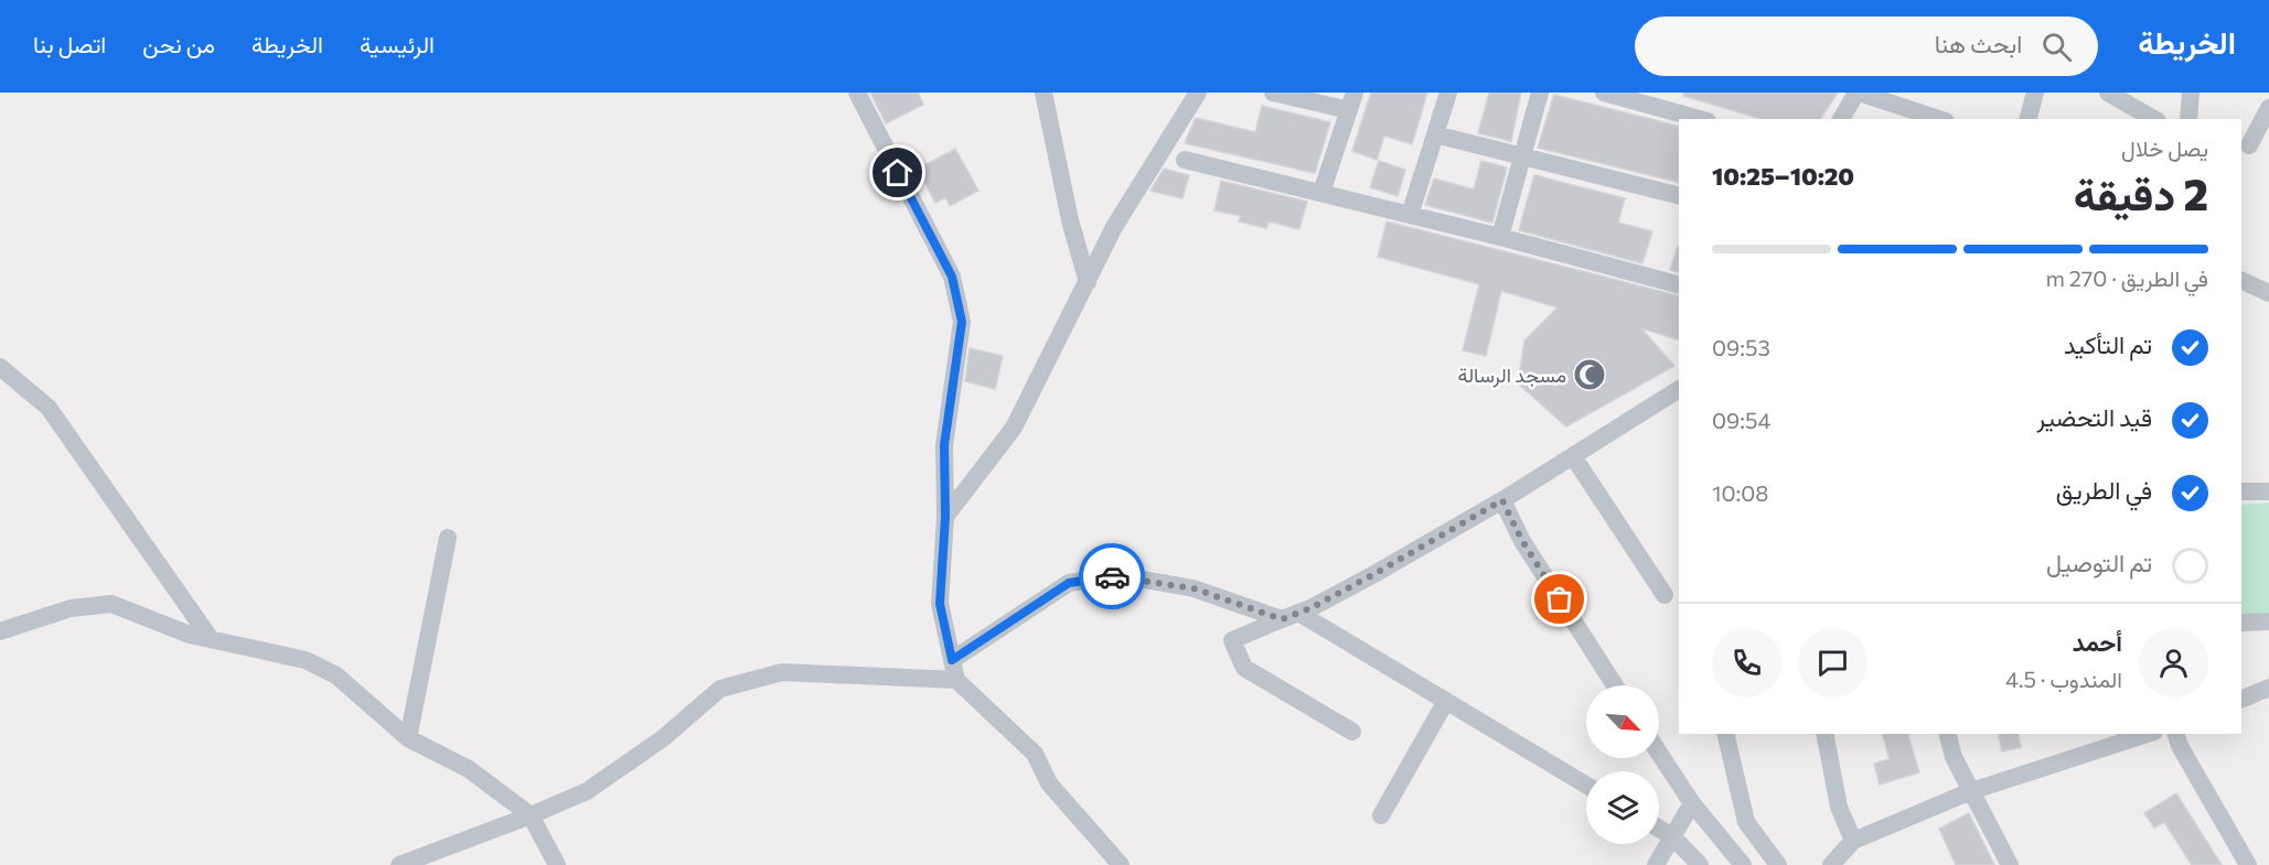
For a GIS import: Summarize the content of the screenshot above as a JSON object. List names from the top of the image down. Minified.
{"places":{"mosque":["مسجد الرسالة"]},"north":"bottom right","page":{"header":"الخريطة","search":"ابحث هنا","nav":["الرئيسية","الخريطة","من نحن","اتصل بنا"],"heading":["2 دقيقة","يصل خلال","10:20–10:25"],"panel":["أحمد","المندوب · 4.5"],"bar":"في الطريق · 270 m","list":[["تم التأكيد","09:53"],["قيد التحضير","09:54"],["في الطريق","10:08"],"تم التوصيل"]}}
